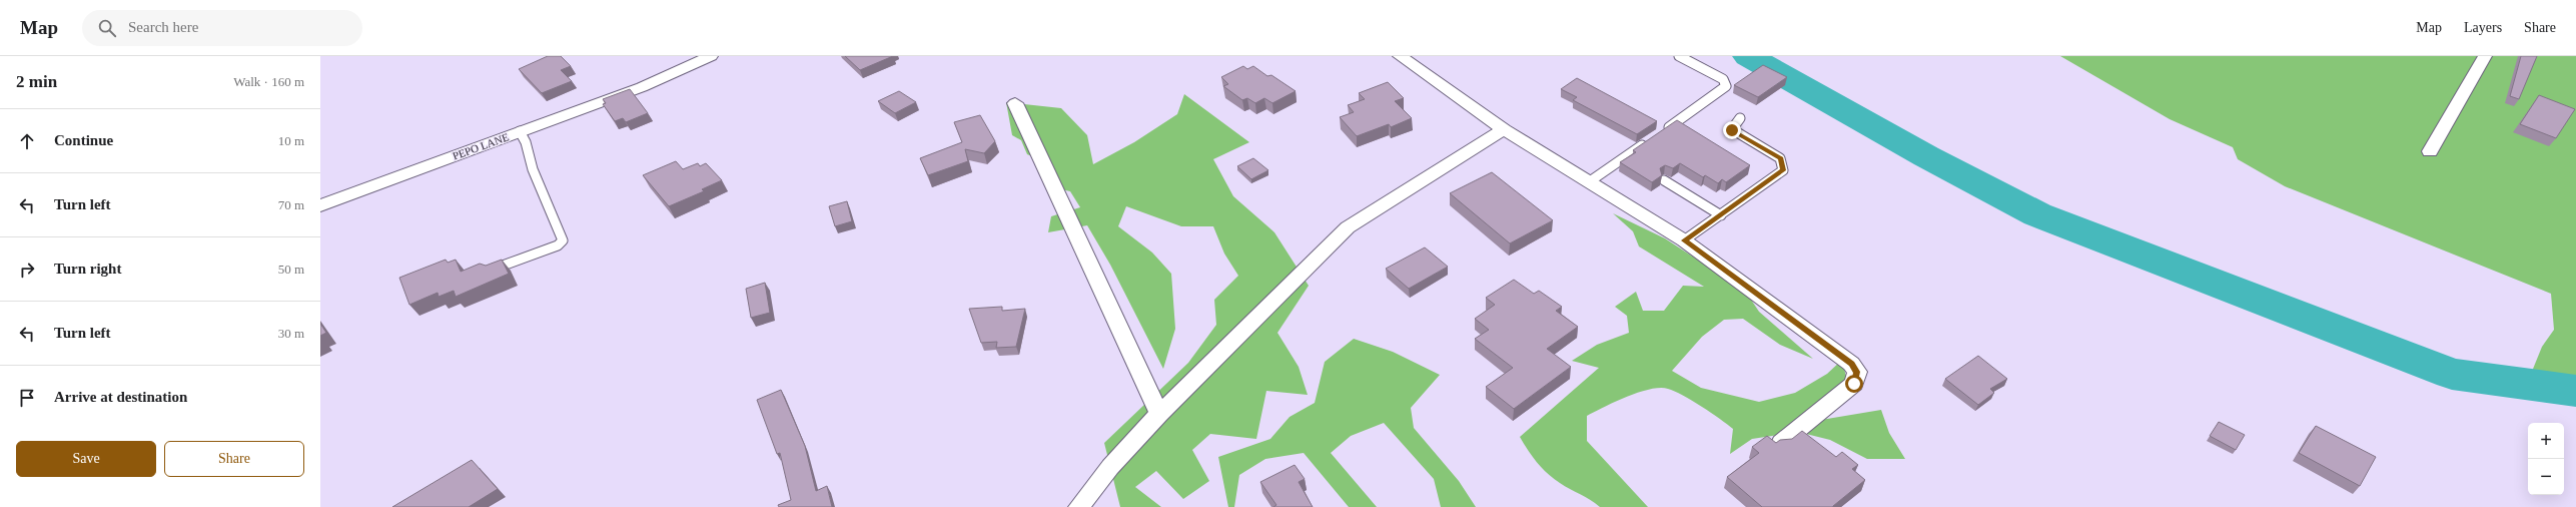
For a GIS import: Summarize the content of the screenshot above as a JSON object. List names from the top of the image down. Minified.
{"streets":{"street":["PEPO LANE"]},"page":{"header":"Map","search":"Search here","nav":["Map","Layers","Share"],"heading":["2 min","Walk · 160 m"],"list":[["Continue","10 m"],["Turn left","70 m"],["Turn right","50 m"],["Turn left","30 m"],"Arrive at destination"],"map_buttons":["+","−"],"buttons":["Save","Share"]}}
